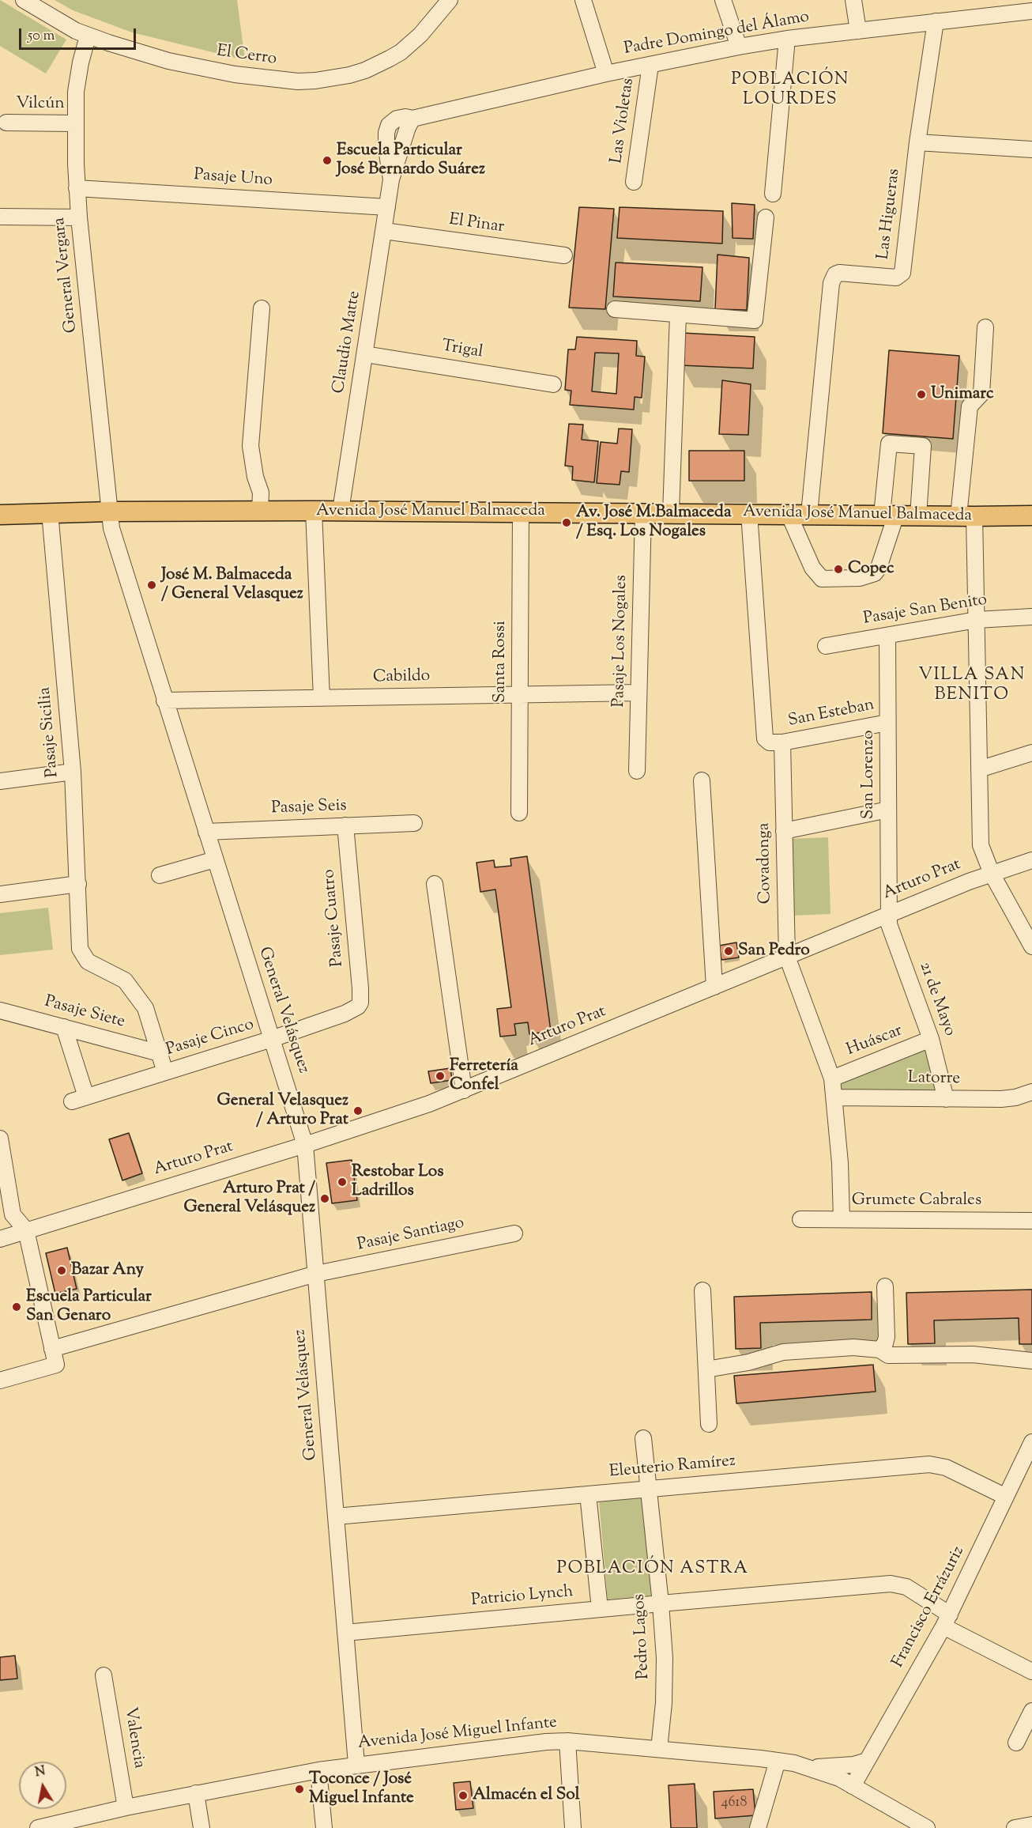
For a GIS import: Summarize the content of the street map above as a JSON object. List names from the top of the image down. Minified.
{"streets":{"main road":["Avenida José Manuel Balmaceda"],"street":["Padre Domingo del Álamo","El Cerro","Vilcún","Las Violetas","Pasaje Uno","Las Higueras","El Pinar","General Vergara","Claudio Matte","Trigal","Pasaje San Benito","Pasaje Los Nogales","Santa Rossi","Cabildo","San Esteban","Pasaje Sicilia","San Lorenzo","Pasaje Seis","Covadonga","Arturo Prat","Pasaje Cuatro","21 de Mayo","General Velásquez","Pasaje Siete","Pasaje Cinco","Huáscar","Latorre","Grumete Cabrales","Pasaje Santiago","Eleuterio Ramírez","Patricio Lynch","Francisco Errázuriz","Pedro Lagos","Avenida José Miguel Infante","Valencia"]},"crossings":[["Padre Domingo del Álamo","Las Violetas"],["Padre Domingo del Álamo","Las Higueras"],["Padre Domingo del Álamo","Claudio Matte"],["El Cerro","General Vergara"],["Vilcún","General Vergara"],["Pasaje Uno","General Vergara"],["Pasaje Uno","Claudio Matte"],["Las Higueras","Avenida José Manuel Balmaceda"],["El Pinar","Claudio Matte"],["General Vergara","Avenida José Manuel Balmaceda"],["General Vergara","General Velásquez"],["Claudio Matte","Trigal"],["Claudio Matte","Avenida José Manuel Balmaceda"],["Avenida José Manuel Balmaceda","Pasaje Los Nogales"],["Avenida José Manuel Balmaceda","Santa Rossi"],["Avenida José Manuel Balmaceda","Pasaje Sicilia"],["Avenida José Manuel Balmaceda","General Velásquez"],["Pasaje San Benito","San Lorenzo"],["Pasaje Los Nogales","Cabildo"],["Santa Rossi","Cabildo"],["Cabildo","General Velásquez"],["San Esteban","San Lorenzo"],["San Esteban","Covadonga"],["Pasaje Sicilia","Pasaje Siete"],["San Lorenzo","Arturo Prat"],["San Lorenzo","21 de Mayo"],["Pasaje Seis","Pasaje Cuatro"],["Pasaje Seis","General Velásquez"],["Covadonga","Arturo Prat"],["Covadonga","Huáscar"],["Covadonga","Latorre"],["Covadonga","Grumete Cabrales"],["Arturo Prat","21 de Mayo"],["Arturo Prat","General Velásquez"],["Pasaje Cuatro","Pasaje Cinco"],["21 de Mayo","Huáscar"],["21 de Mayo","Latorre"],["General Velásquez","Pasaje Cinco"],["General Velásquez","Pasaje Santiago"],["General Velásquez","Eleuterio Ramírez"],["General Velásquez","Patricio Lynch"],["General Velásquez","Avenida José Miguel Infante"],["Pasaje Siete","Pasaje Cinco"],["Eleuterio Ramírez","Francisco Errázuriz"],["Eleuterio Ramírez","Pedro Lagos"],["Patricio Lynch","Francisco Errázuriz"],["Patricio Lynch","Pedro Lagos"],["Francisco Errázuriz","Avenida José Miguel Infante"],["Pedro Lagos","Avenida José Miguel Infante"],["Avenida José Miguel Infante","Valencia"]],"districts":["POBLACIÓN LOURDES","VILLA SAN BENITO","POBLACIÓN ASTRA"],"places":["Escuela Particular José Bernardo Suárez","Unimarc","Av. José M.Balmaceda / Esq. Los Nogales","Copec","José M. Balmaceda / General Velasquez","San Pedro","Ferretería Confel","General Velasquez / Arturo Prat","Restobar Los Ladrillos","Arturo Prat / General Velásquez","Bazar Any","Escuela Particular San Genaro","Toconce / José Miguel Infante","Almacén el Sol"],"house_numbers":["4618"],"scale_bar":"50 m","north":"top"}
